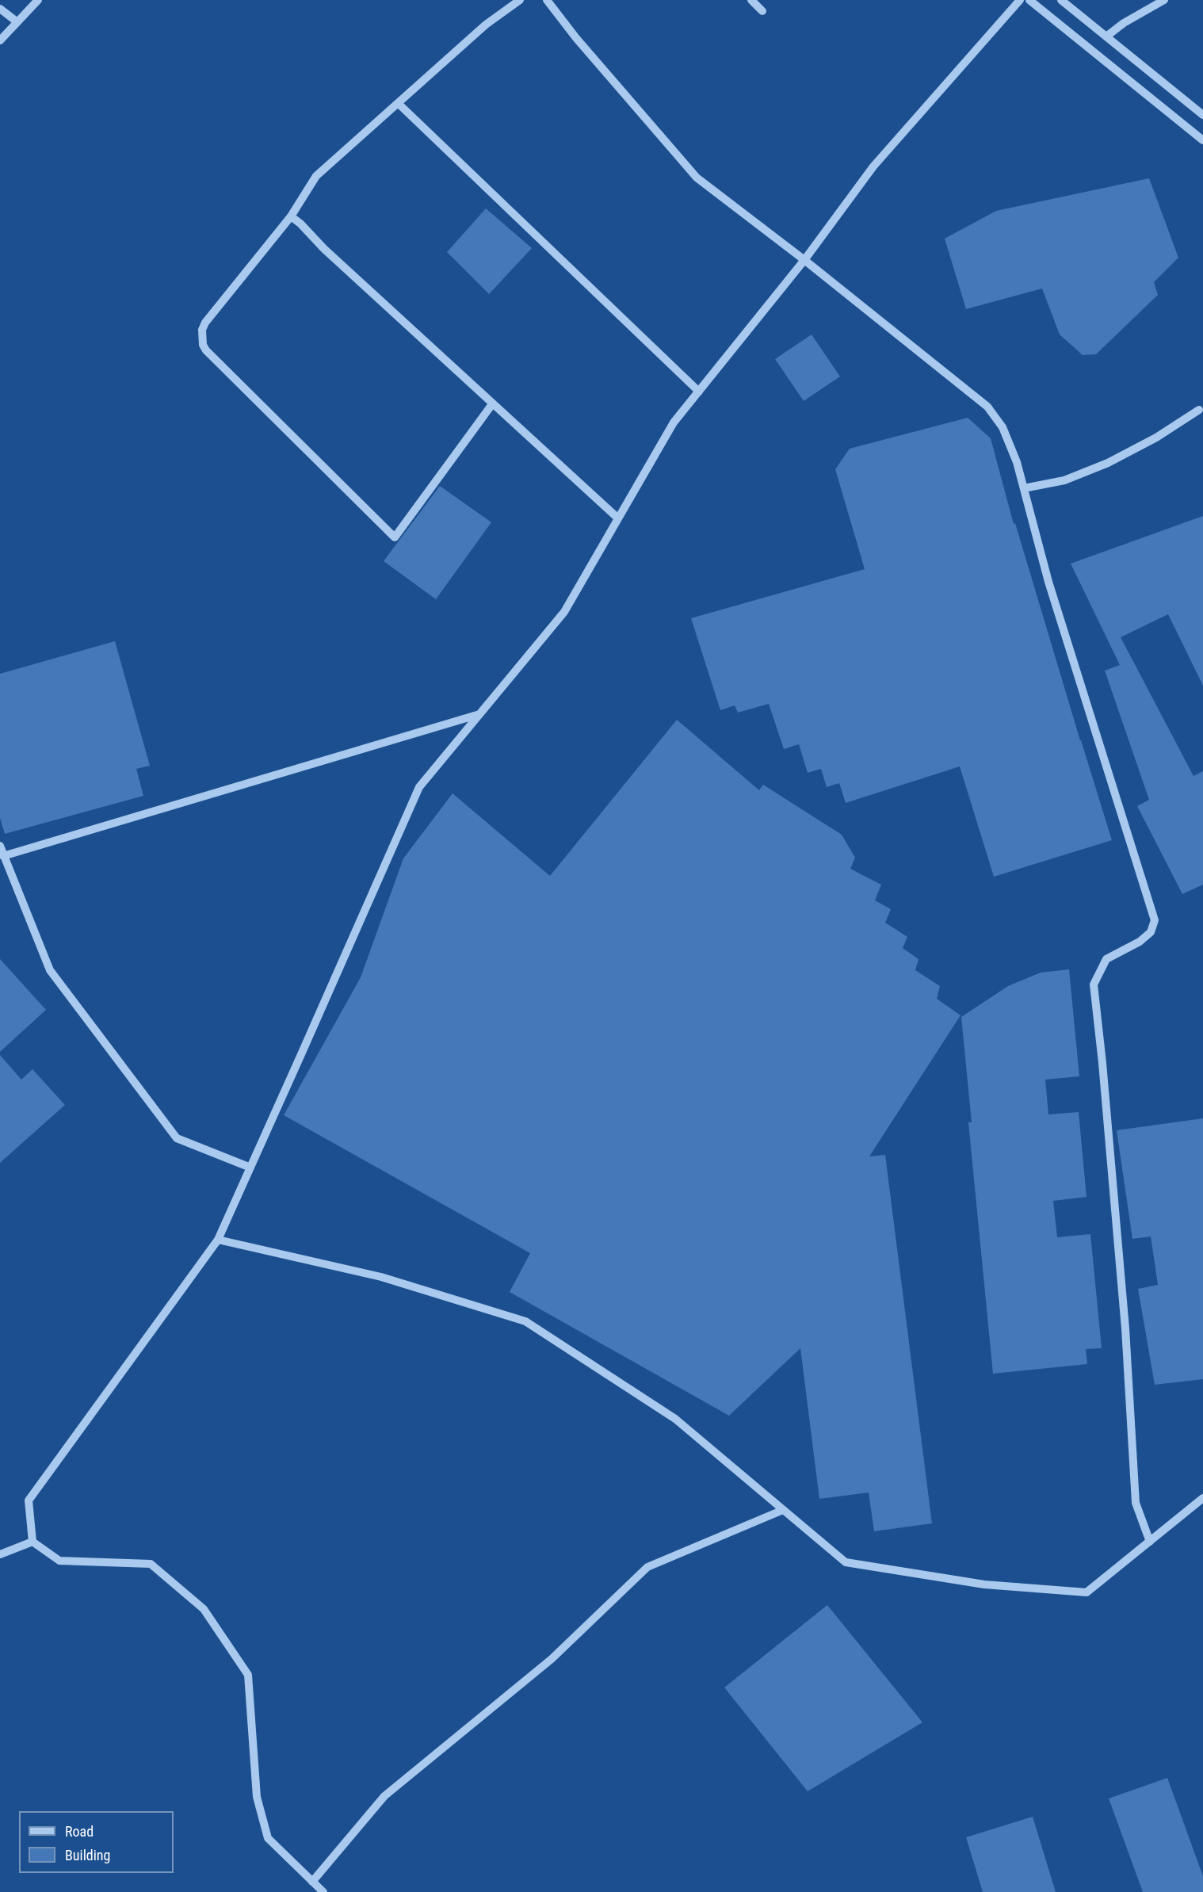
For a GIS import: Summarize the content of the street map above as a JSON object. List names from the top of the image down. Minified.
{"legend":["Road","Building"]}
